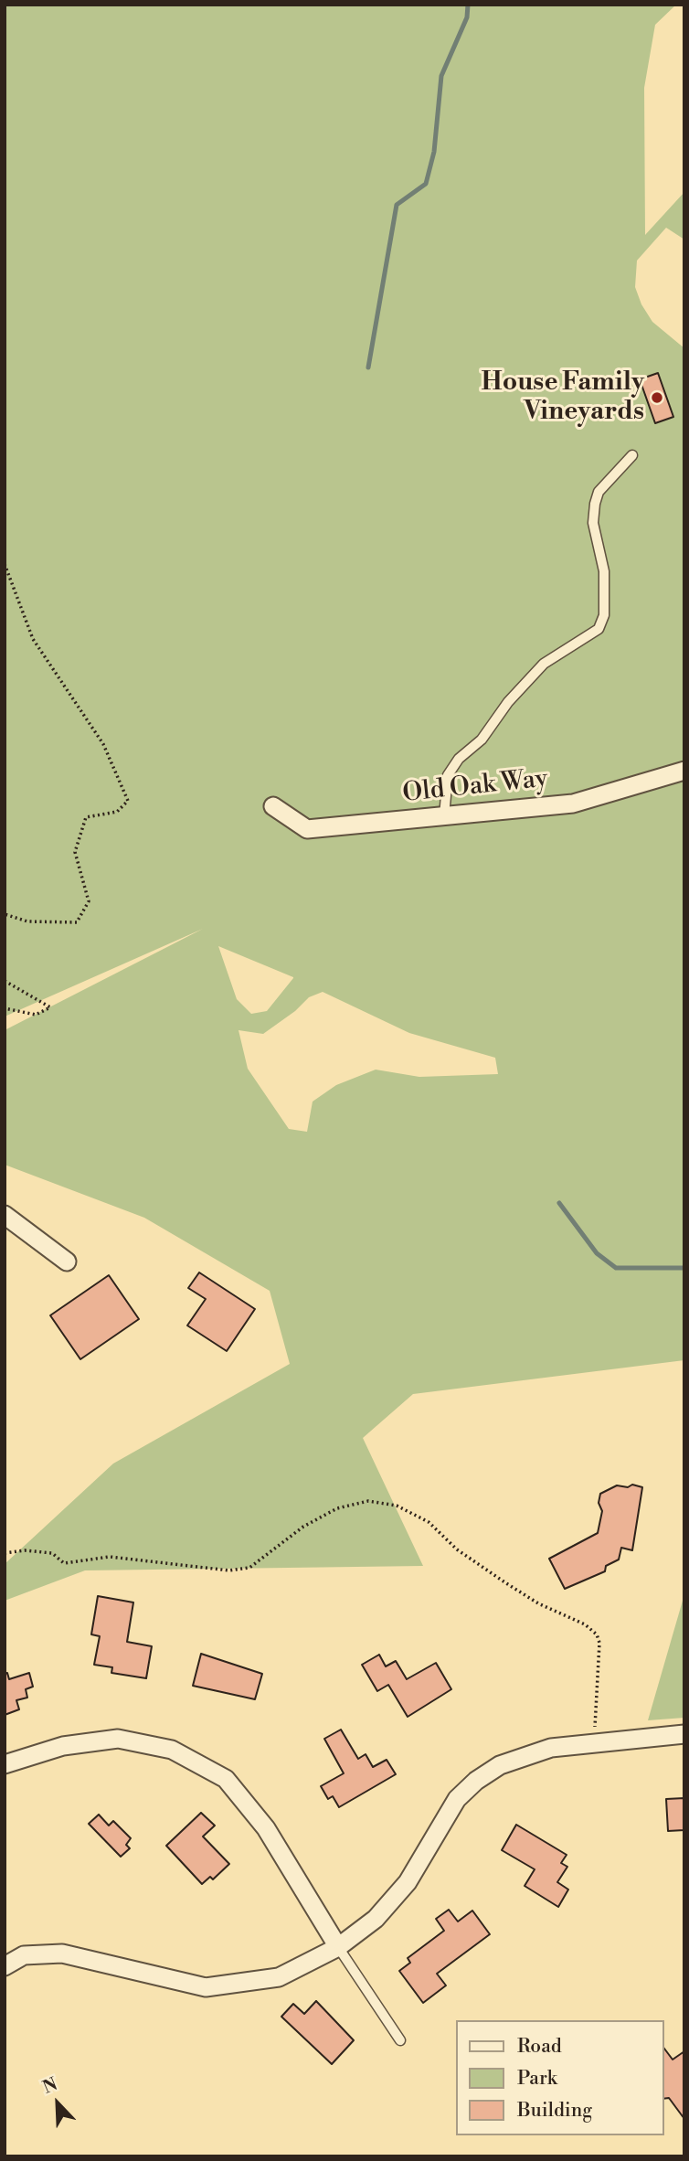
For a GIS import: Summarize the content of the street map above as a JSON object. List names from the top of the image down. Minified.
{"streets":{"street":["Old Oak Way"]},"places":["House Family Vineyards"],"legend":["Road","Park","Building"],"north":"top left"}
